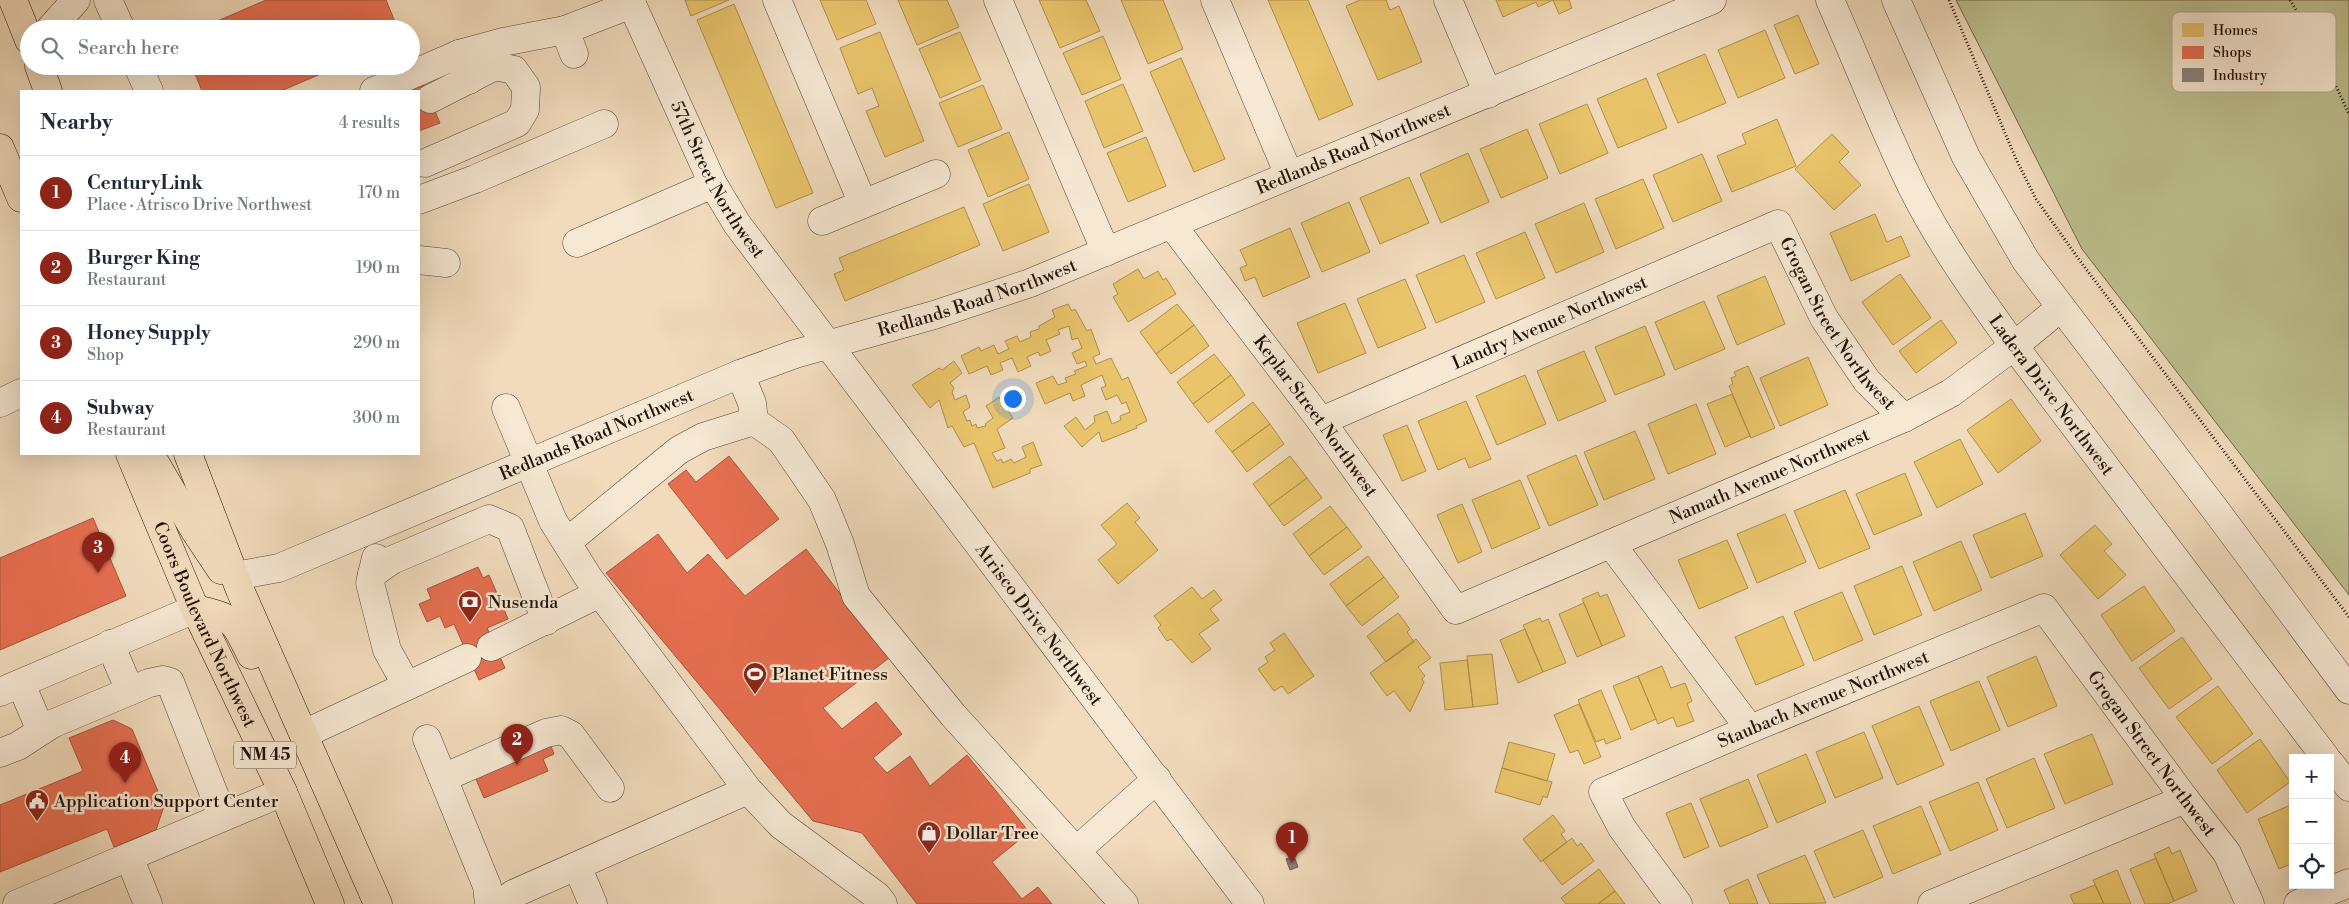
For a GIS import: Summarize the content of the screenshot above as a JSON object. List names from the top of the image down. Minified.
{"streets":{"main road":["Coors Boulevard Northwest","NM 45"],"street":["Redlands Road Northwest","57th Street Northwest","Landry Avenue Northwest","Grogan Street Northwest","Ladera Drive Northwest","Keplar Street Northwest","Namath Avenue Northwest","Atrisco Drive Northwest","Staubach Avenue Northwest"]},"crossings":[["Redlands Road Northwest","57th Street Northwest"],["Redlands Road Northwest","Keplar Street Northwest"],["Redlands Road Northwest","Atrisco Drive Northwest"],["Redlands Road Northwest","NM 45"],["57th Street Northwest","Atrisco Drive Northwest"],["Landry Avenue Northwest","Grogan Street Northwest"],["Landry Avenue Northwest","Keplar Street Northwest"],["Grogan Street Northwest","Namath Avenue Northwest"],["Grogan Street Northwest","Staubach Avenue Northwest"],["Ladera Drive Northwest","Namath Avenue Northwest"],["Keplar Street Northwest","Namath Avenue Northwest"]],"places":{"bank":["Nusenda"],"sports":["Planet Fitness"],"public building":["Application Support Center"],"shop":["Dollar Tree"]},"legend":["Homes","Shops","Industry"],"page":{"search":"Search here","heading":["Nearby","4 results"],"list":[{"mark":"1","name":"CenturyLink","note":"Place · Atrisco Drive Northwest","value":"170 m"},{"mark":"2","name":"Burger King","note":"Restaurant","value":"190 m"},{"mark":"3","name":"Honey Supply","note":"Shop","value":"290 m"},{"mark":"4","name":"Subway","note":"Restaurant","value":"300 m"}],"pins":["3","2","4","1"],"map_buttons":["+","−"]}}
